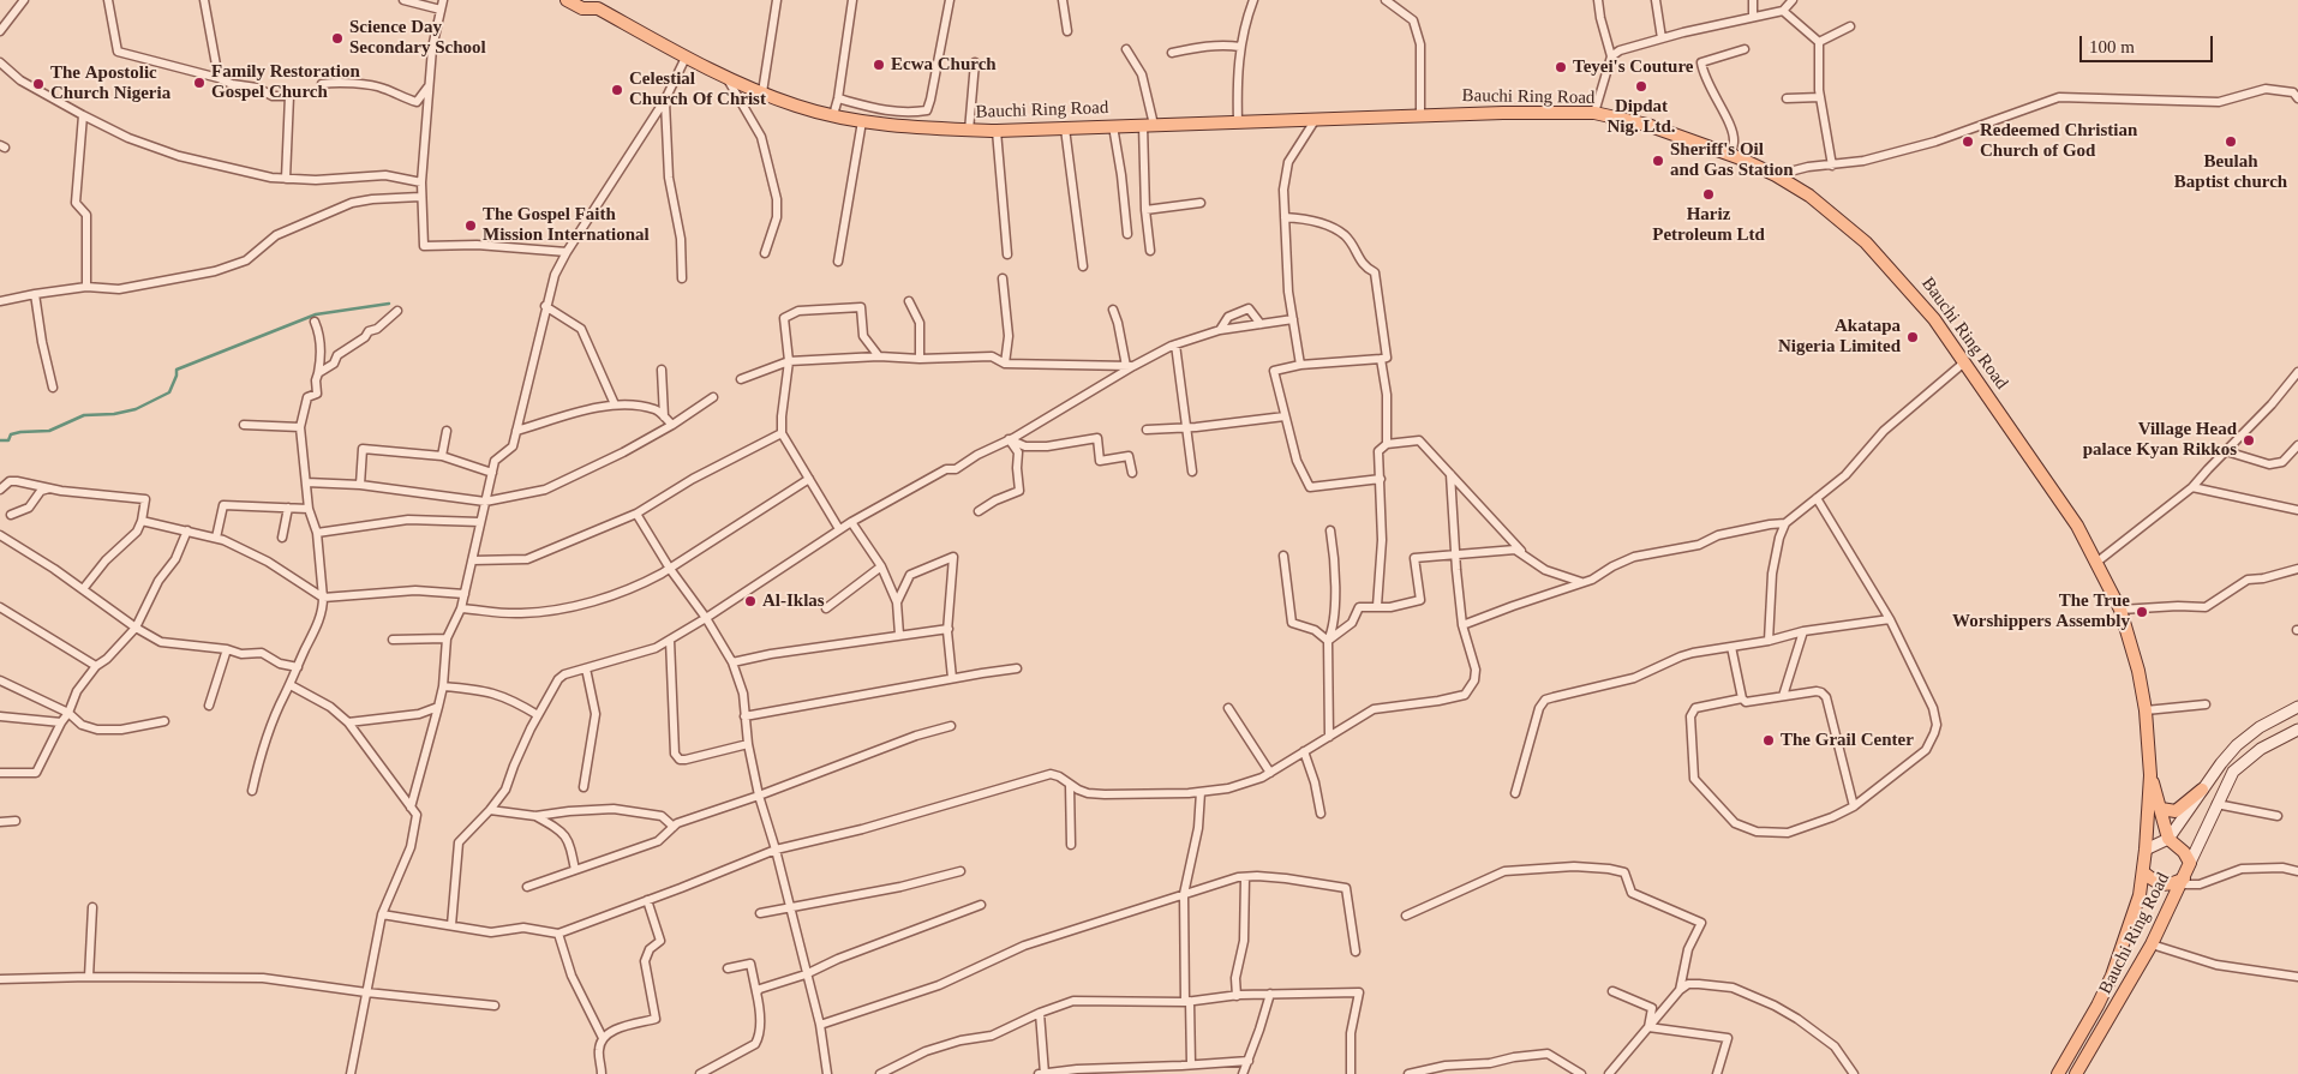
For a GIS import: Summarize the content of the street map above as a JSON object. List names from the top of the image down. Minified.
{"streets":{"main road":["Bauchi Ring Road"]},"places":["Science Day Secondary School","Ecwa Church","Teyei's Couture","Family Restoration Gospel Church","The Apostolic Church Nigeria","Dipdat Nig. Ltd.","Celestial Church Of Christ","Redeemed Christian Church of God","Beulah Baptist church","Sheriff's Oil and Gas Station","Hariz Petroleum Ltd","The Gospel Faith Mission International","Akatapa Nigeria Limited","Village Head palace Kyan Rikkos","Al-Iklas","The True Worshippers Assembly","The Grail Center"],"scale_bar":"100 m"}
